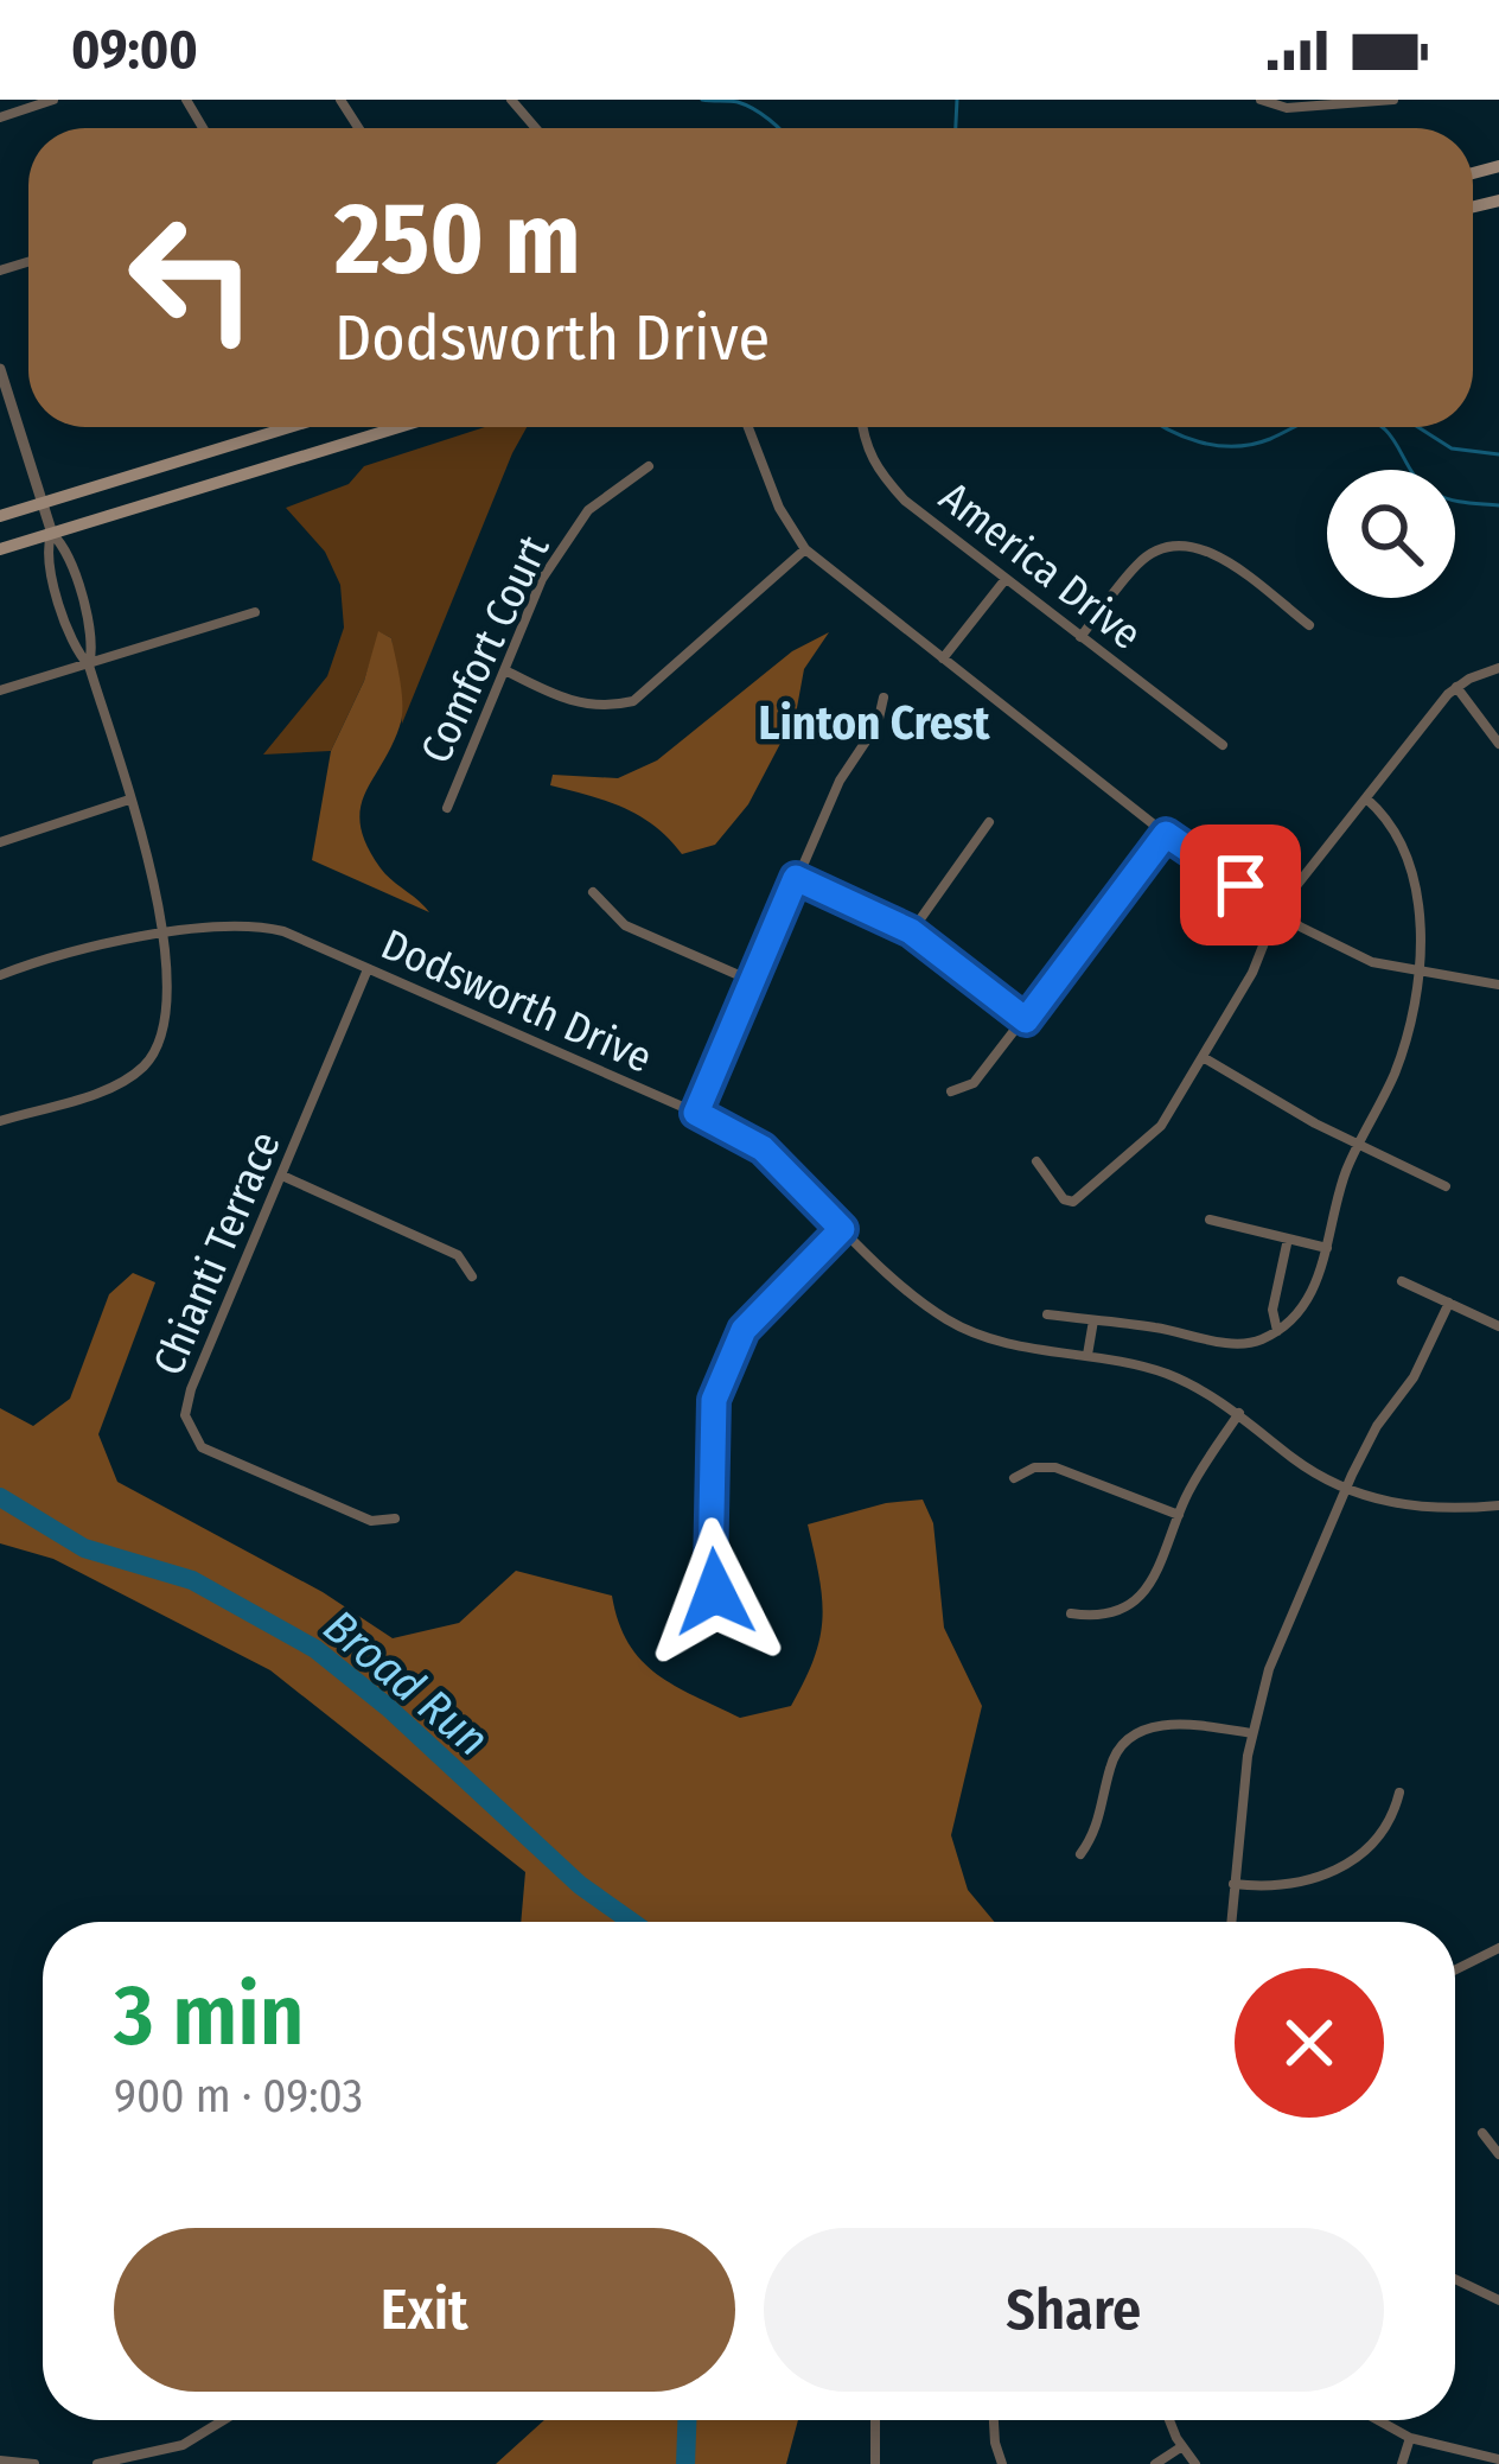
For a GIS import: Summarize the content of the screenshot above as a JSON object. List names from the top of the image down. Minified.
{"streets":{"street":["America Drive","Comfort Court","Dodsworth Drive","Chianti Terrace"]},"crossings":[["Dodsworth Drive","Chianti Terrace"]],"districts":["Linton Crest"],"water":["Broad Run"],"page":{"status":"09:00","turn":["250 m","Dodsworth Drive"],"heading":["3 min","900 m · 09:03"],"buttons":["Exit","Share"]}}
